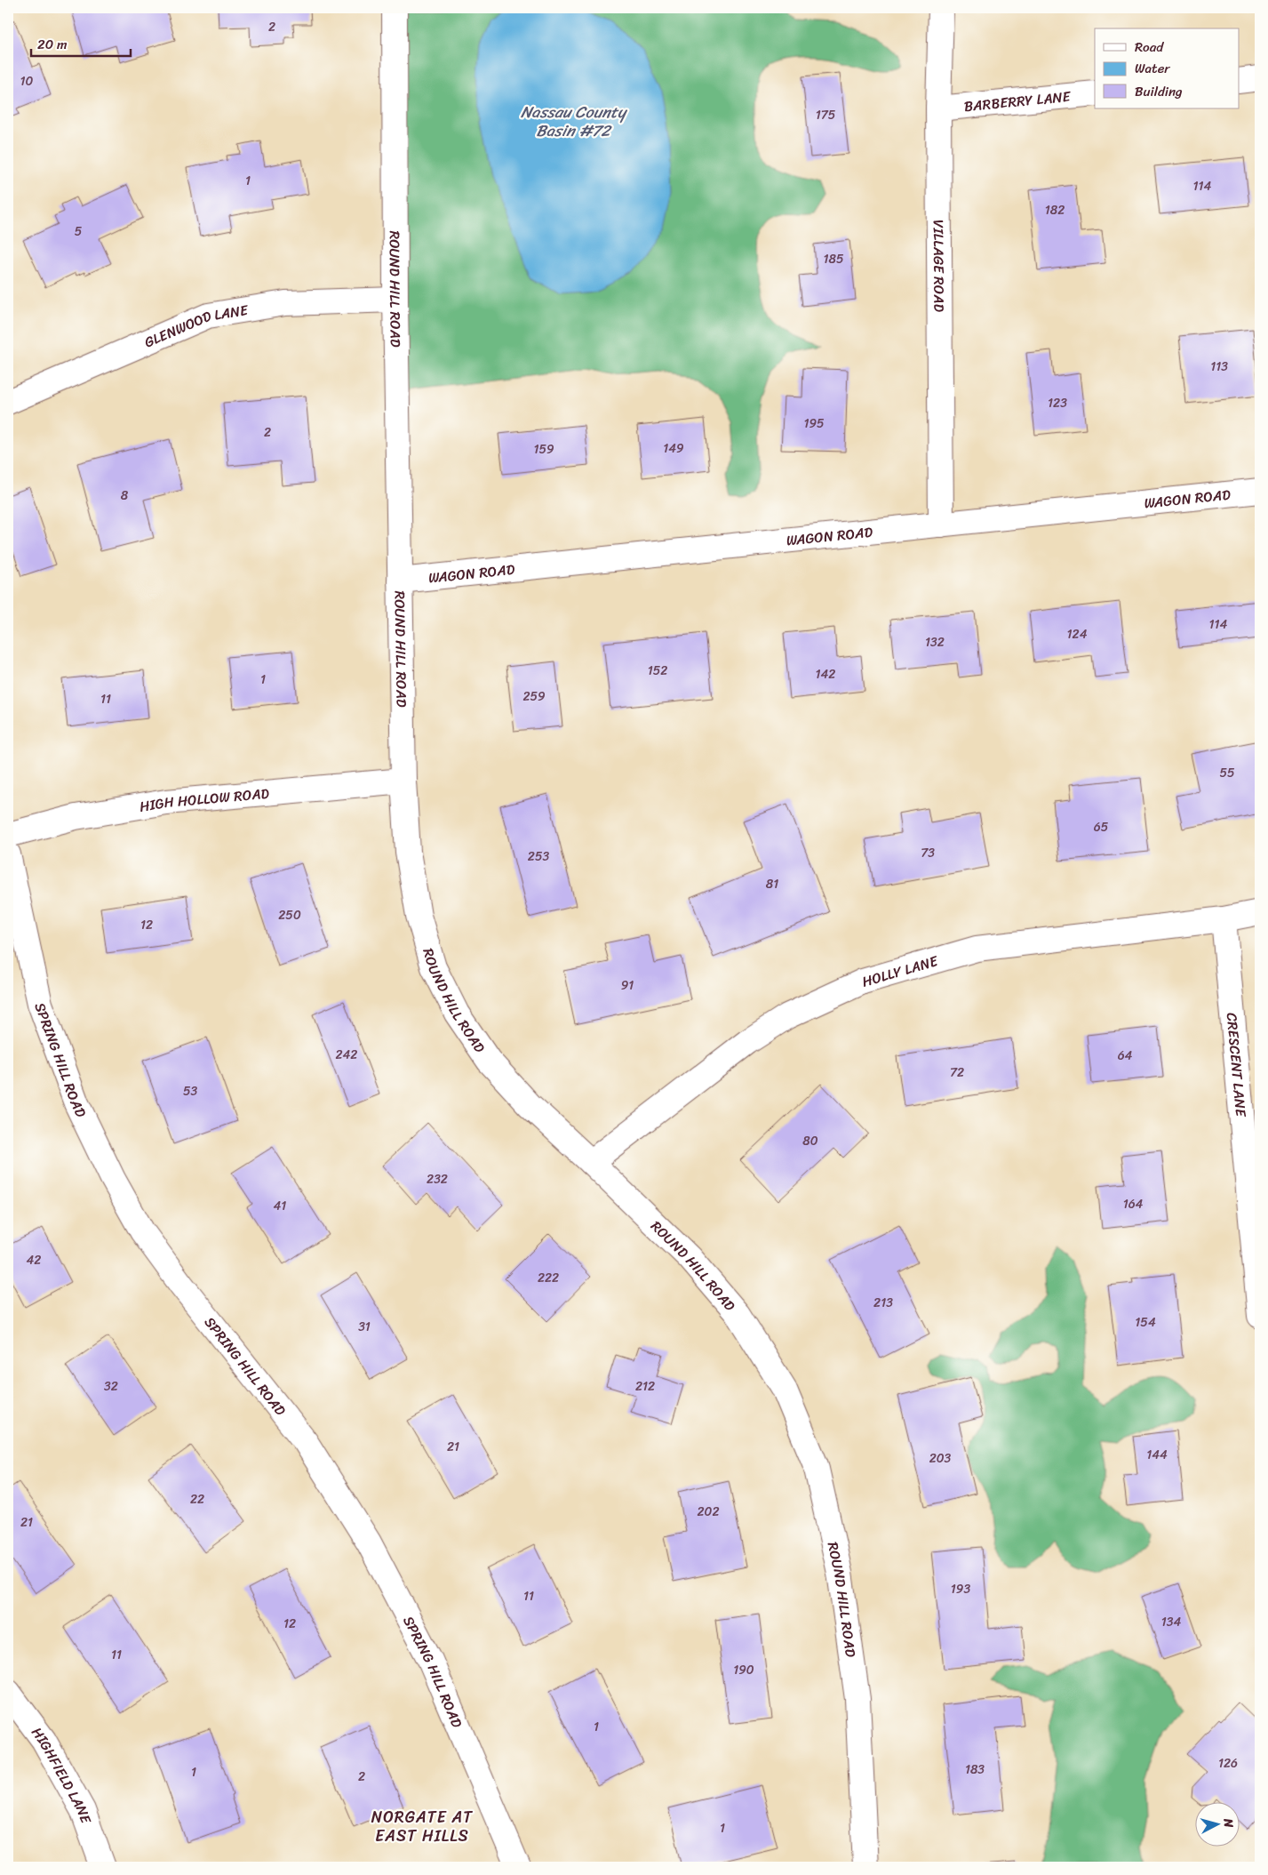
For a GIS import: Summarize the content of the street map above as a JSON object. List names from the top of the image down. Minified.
{"streets":{"street":["BARBERRY LANE","VILLAGE ROAD","ROUND HILL ROAD","GLENWOOD LANE","WAGON ROAD","HIGH HOLLOW ROAD","HOLLY LANE","SPRING HILL ROAD","CRESCENT LANE","HIGHFIELD LANE"]},"crossings":[["BARBERRY LANE","VILLAGE ROAD"],["VILLAGE ROAD","WAGON ROAD"],["ROUND HILL ROAD","GLENWOOD LANE"],["ROUND HILL ROAD","WAGON ROAD"],["ROUND HILL ROAD","HIGH HOLLOW ROAD"],["ROUND HILL ROAD","HOLLY LANE"],["HOLLY LANE","CRESCENT LANE"]],"districts":["NORGATE AT EAST HILLS"],"water":["Nassau County Basin #72"],"house_numbers":["2","10","175","1","114","182","5","185","113","123","195","2","149","159","8","114","124","132","152","142","1","259","11","55","65","73","253","81","250","12","91","242","64","72","53","80","232","164","41","42","222","213","154","31","32","212","21","144","203","22","202","21","193","11","134","12","11","190","1","126","183","1","2","1"],"legend":["Road","Water","Building"],"scale_bar":"20 m","north":"right"}
